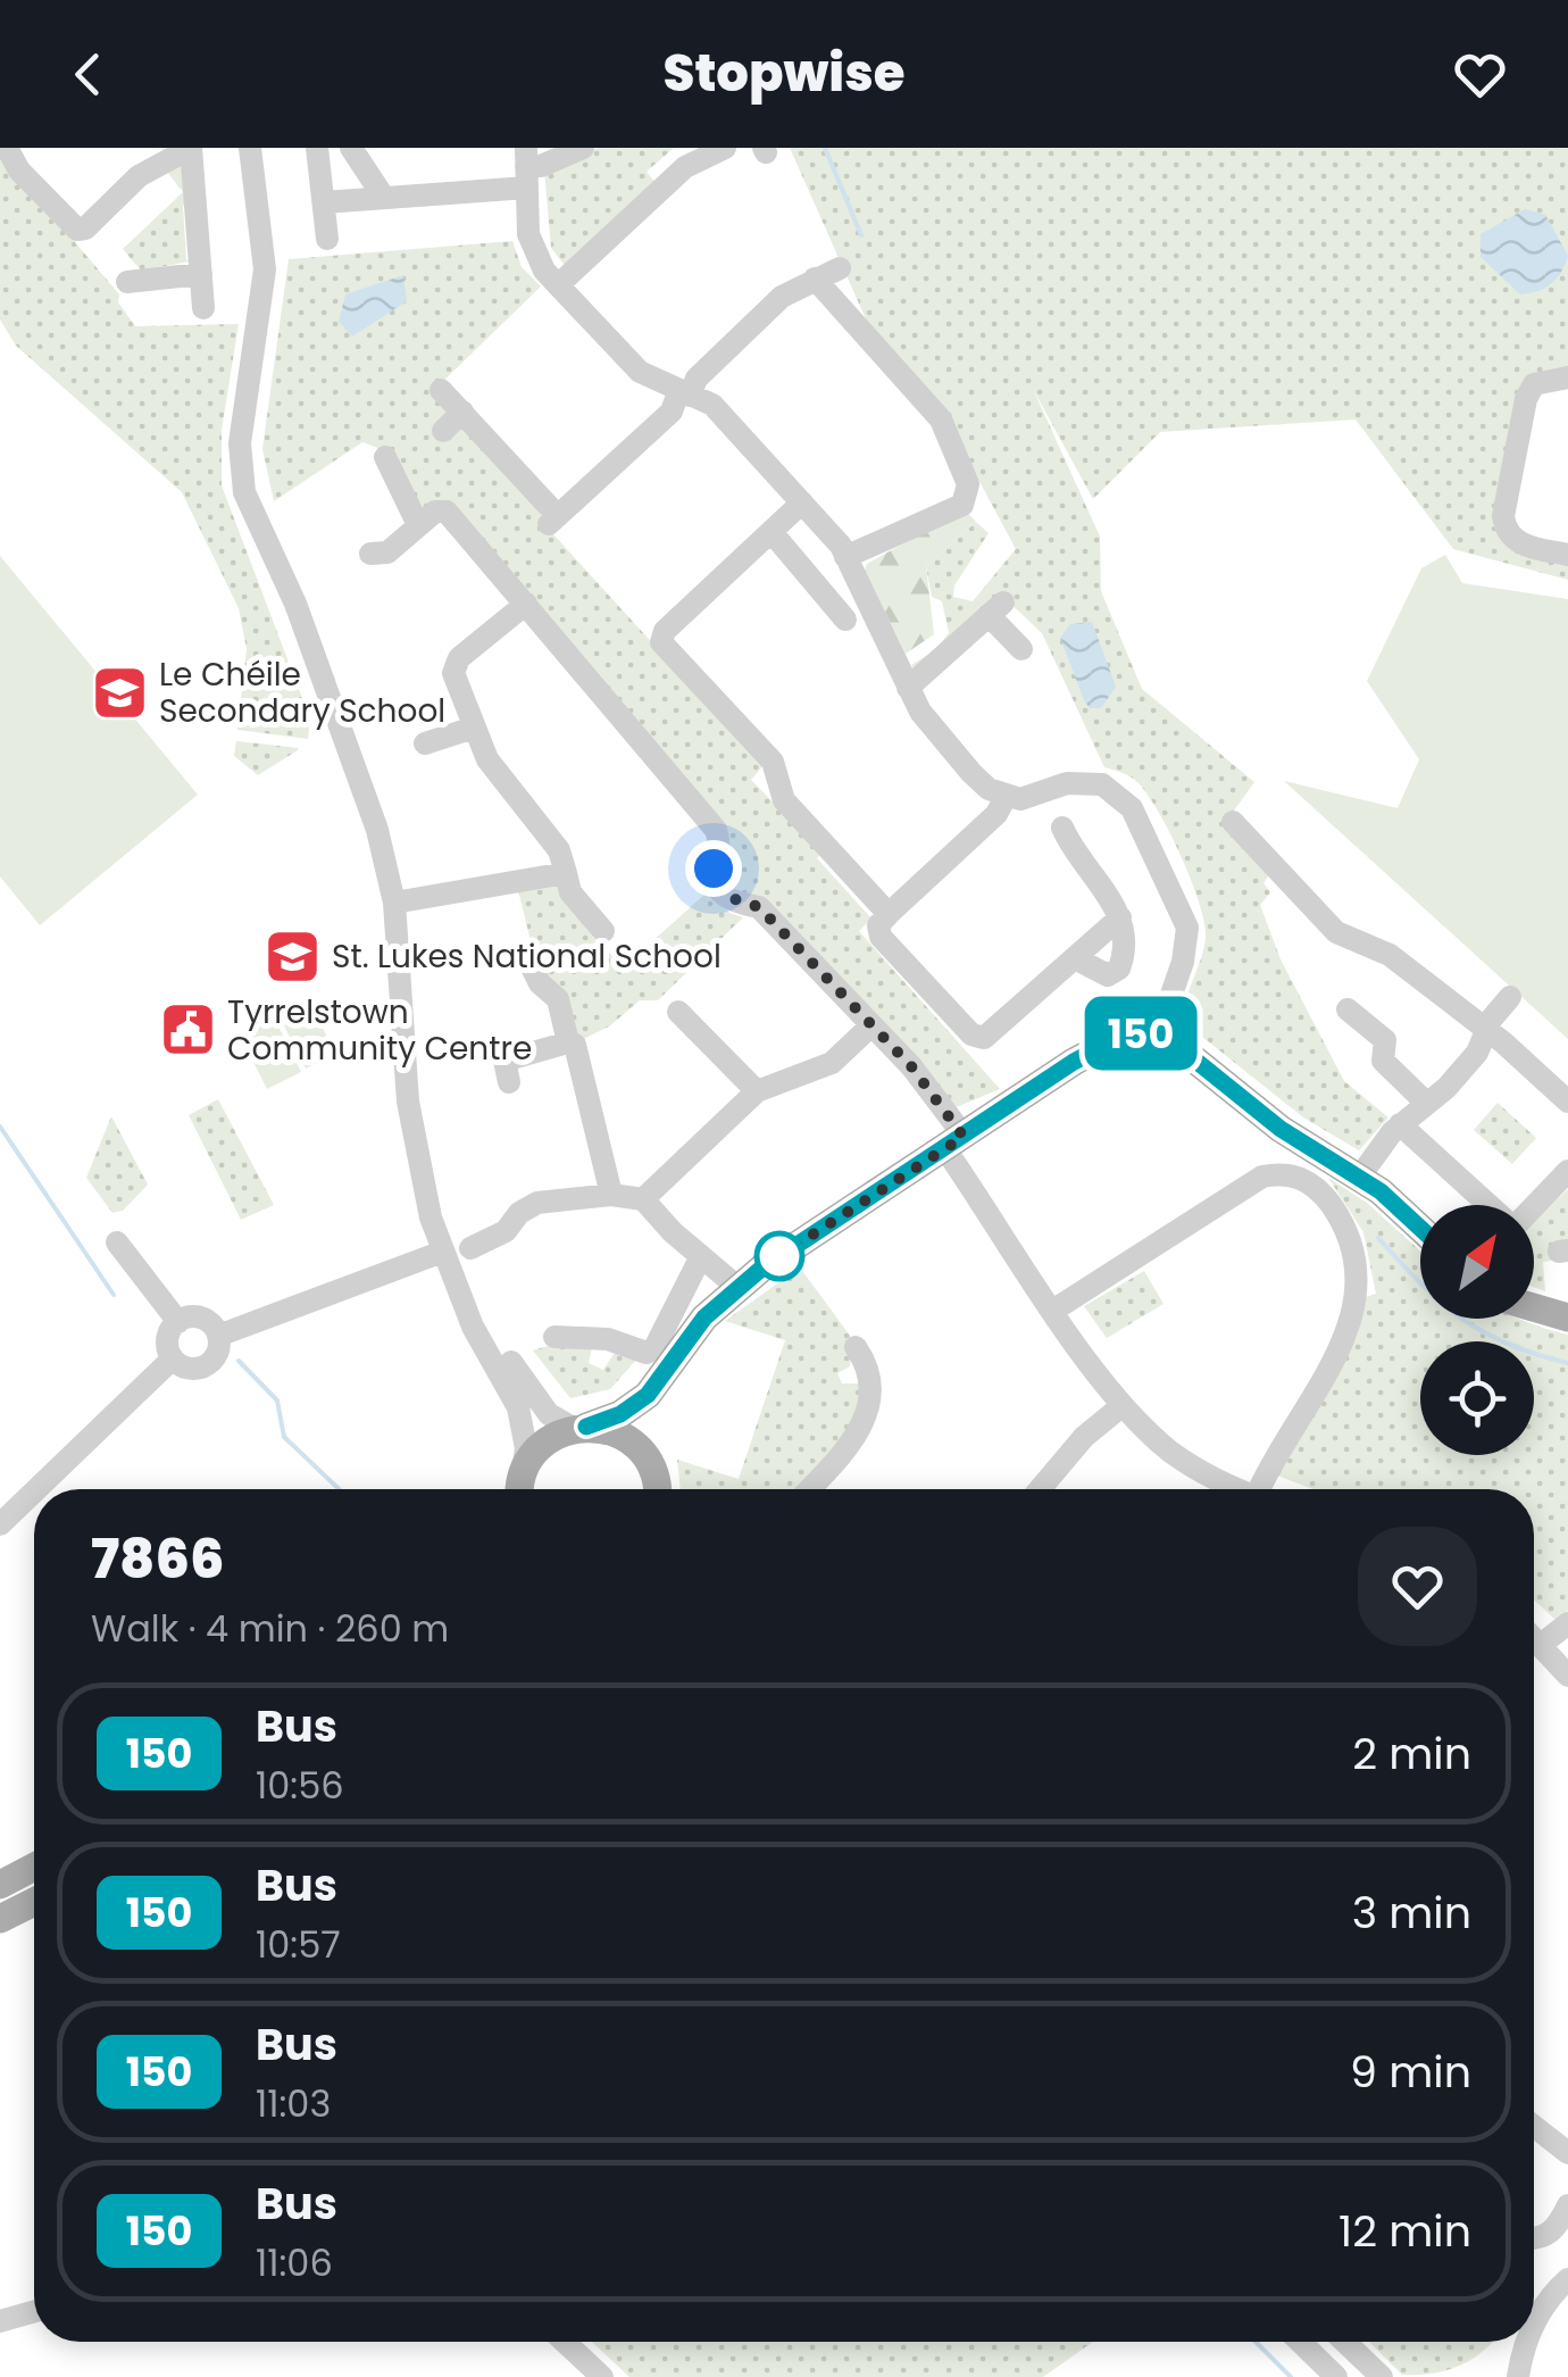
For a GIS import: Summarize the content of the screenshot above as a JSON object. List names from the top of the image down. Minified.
{"places":{"school or university":["Le Chéile Secondary School","St. Lukes National School"],"public building":["Tyrrelstown Community Centre"]},"lines":["bus line 150"],"north":"top right","page":{"header":"Stopwise","on_map":"150","heading":["7866","Walk · 4 min · 260 m"],"list":[{"mark":"150","name":"Bus","note":"10:56","value":"2 min"},{"mark":"150","name":"Bus","note":"10:57","value":"3 min"},{"mark":"150","name":"Bus","note":"11:03","value":"9 min"},{"mark":"150","name":"Bus","note":"11:06","value":"12 min"}]}}
